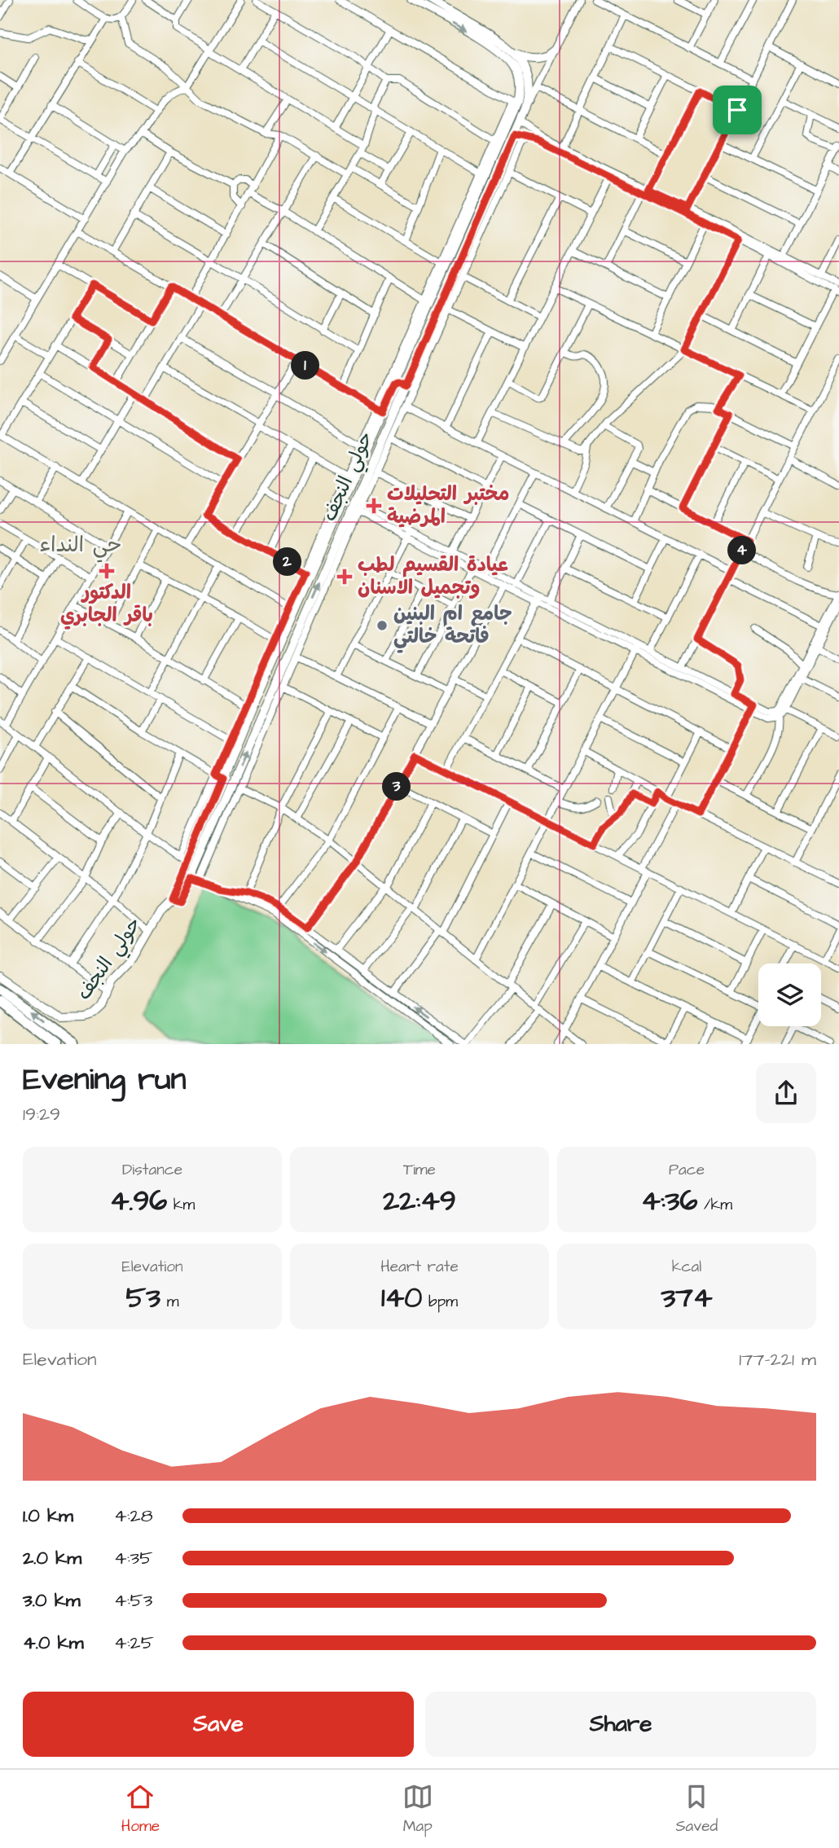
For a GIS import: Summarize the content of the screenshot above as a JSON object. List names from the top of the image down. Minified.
{"streets":{"main road":["حولي النجف"]},"districts":["حي النداء"],"places":{"health":["مختبر التحليلات المرضية","الدكتور باقر الجابري","عيادة القسيم لطب وتجميل الاسنان"],"other":["جامع ام البنين فاتحة خالتي"]},"page":{"pins":["1","4","2","3"],"heading":["Evening run","19:29"],"stats":[["Distance","4.96 km"],["Time","22:49"],["Pace","4:36 /km"],["Elevation","53 m"],["Heart rate","140 bpm"],["kcal","374"]],"chart":["Elevation","177–221 m"],"list":[{"name":"1.0 km","note":"4:28"},{"name":"2.0 km","note":"4:35"},{"name":"3.0 km","note":"4:53"},{"name":"4.0 km","note":"4:25"}],"buttons":["Save","Share"],"tabs":["Home","Map","Saved"]}}
